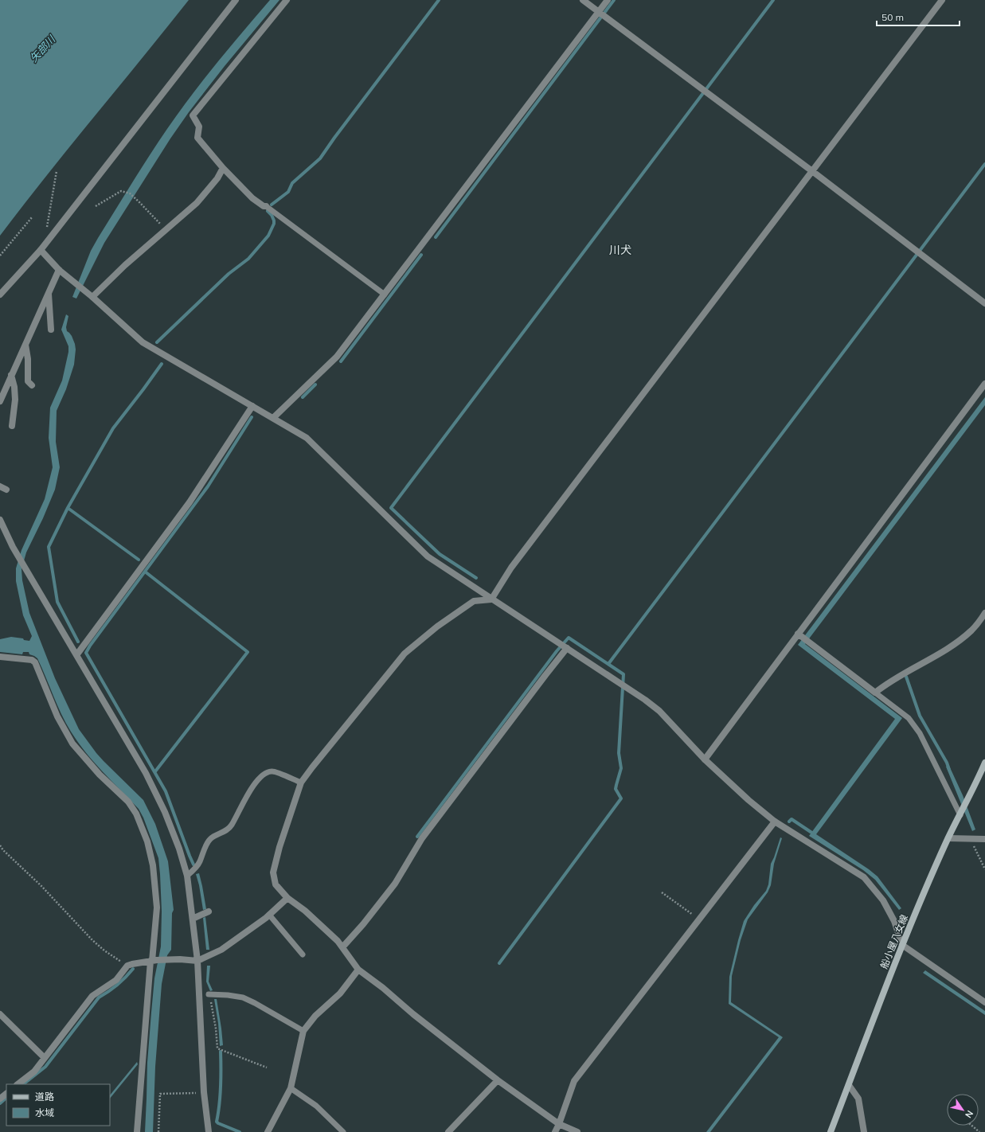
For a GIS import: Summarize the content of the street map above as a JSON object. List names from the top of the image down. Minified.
{"streets":{"main road":["船小屋八女線"]},"districts":["川犬"],"water":["矢部川"],"legend":["道路","水域"],"scale_bar":"50 m","north":"bottom right"}
